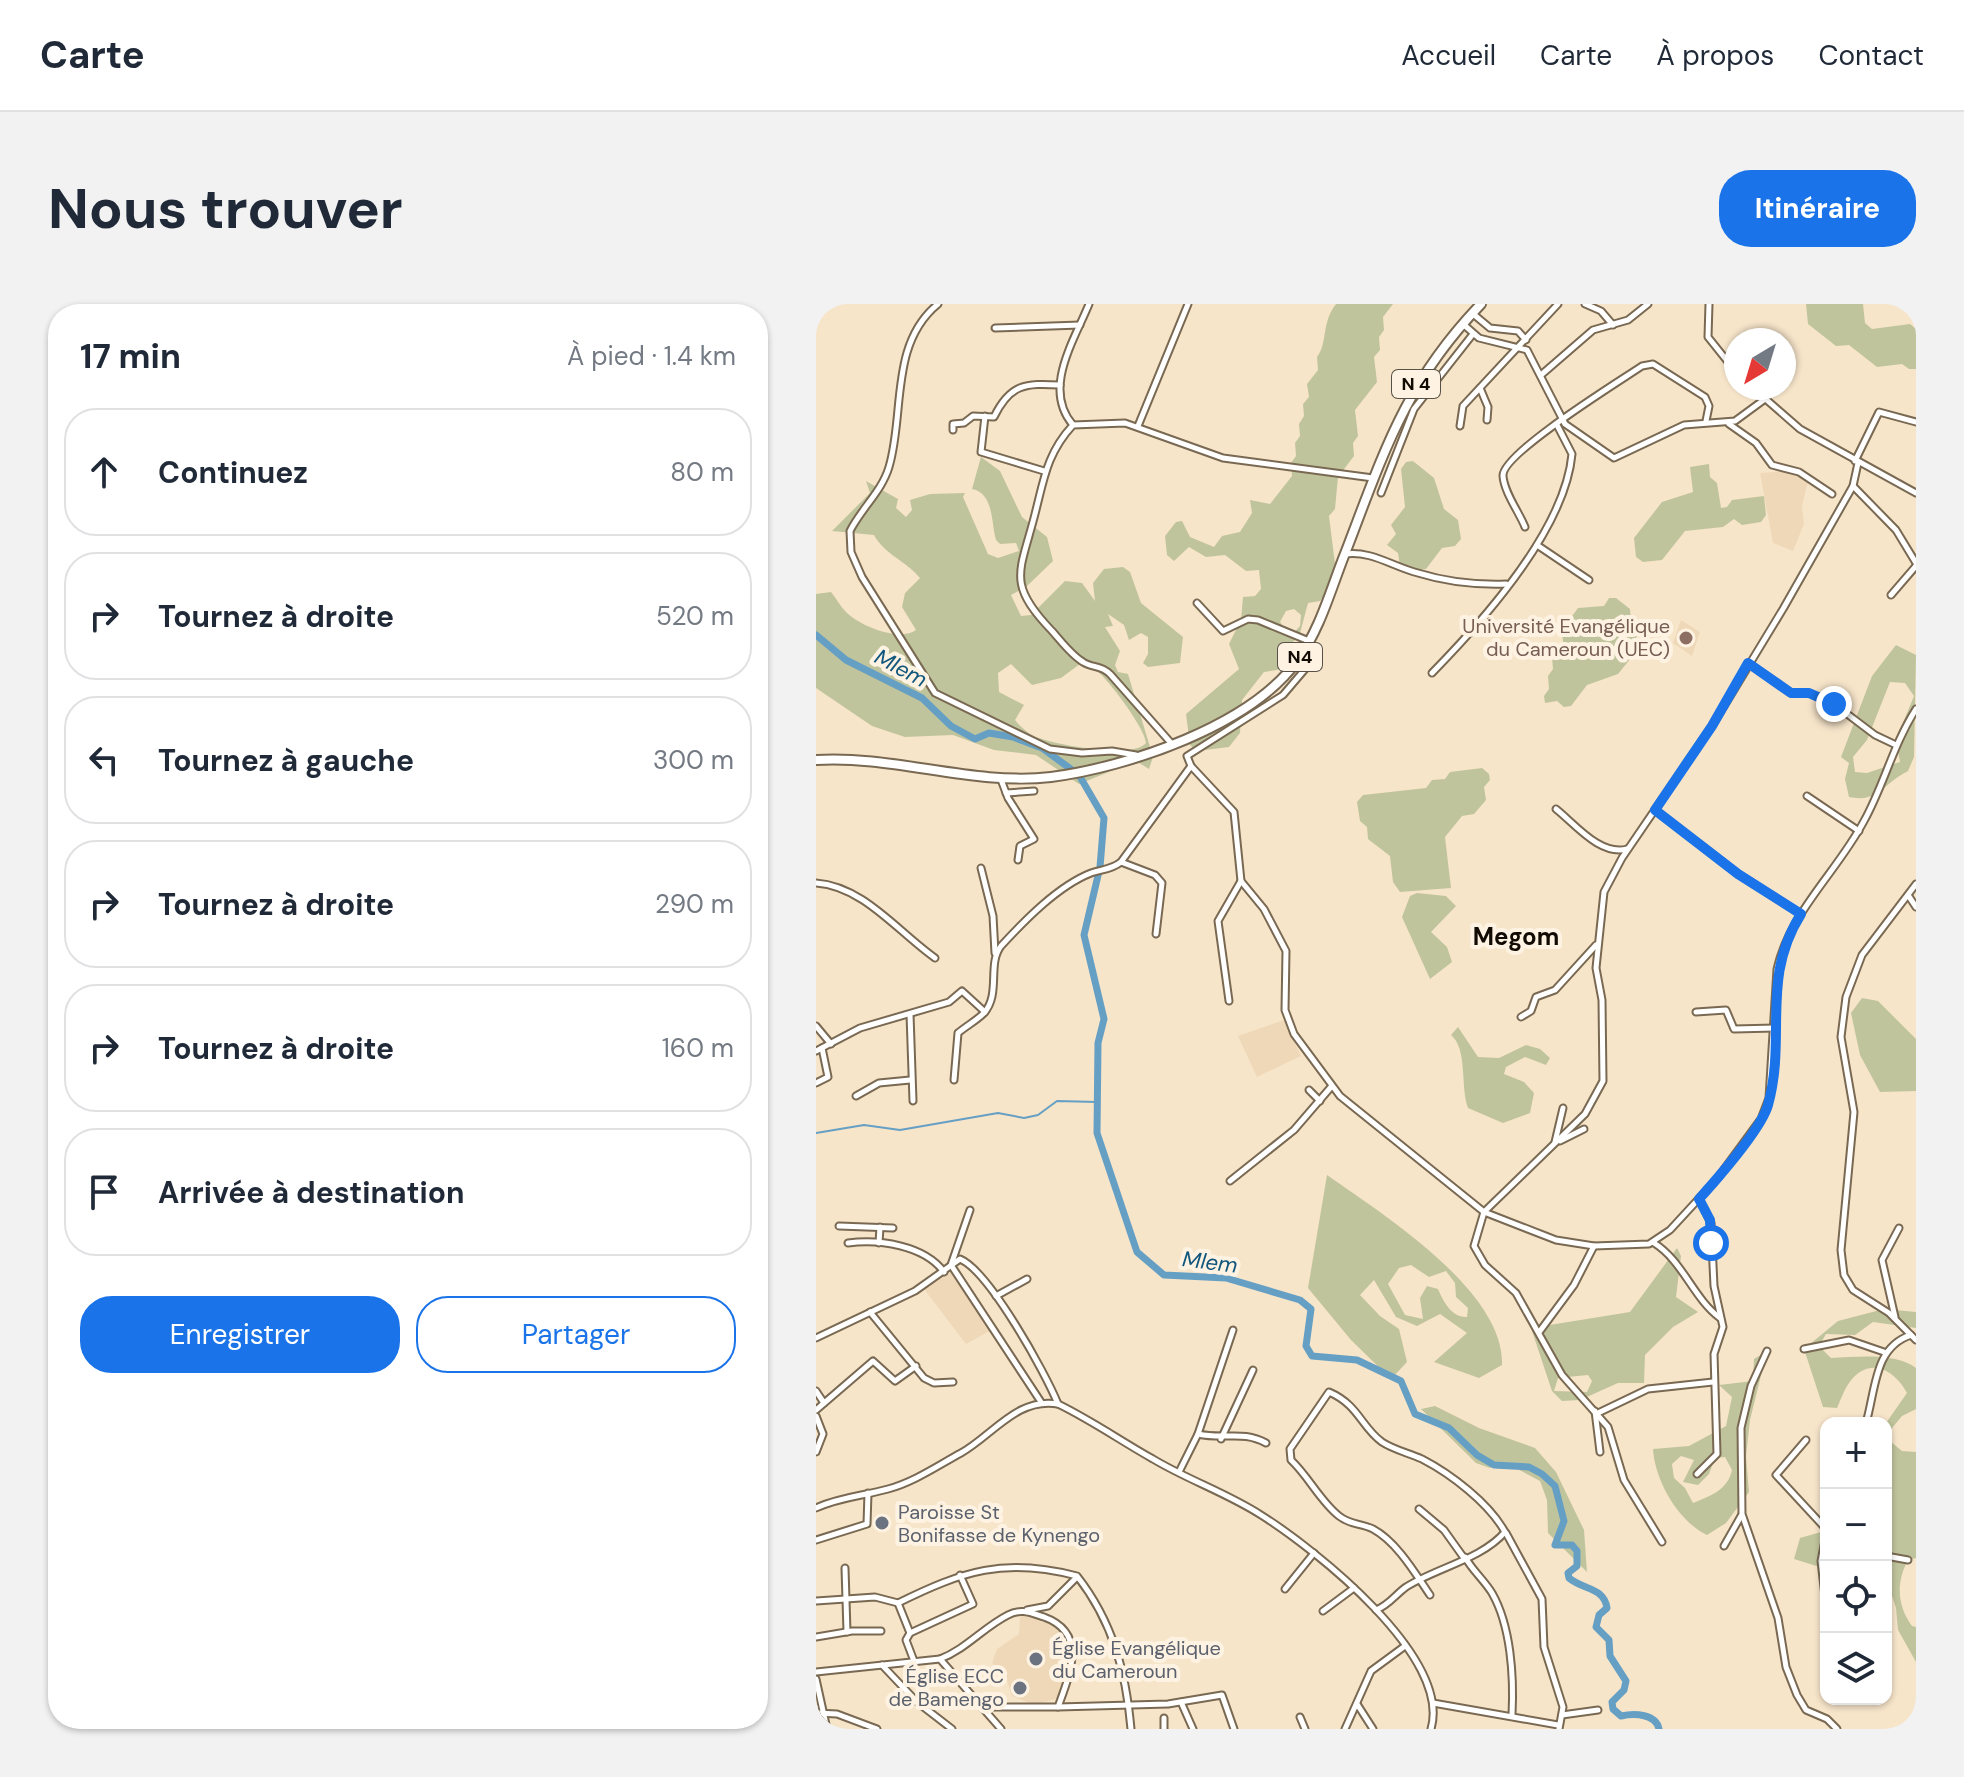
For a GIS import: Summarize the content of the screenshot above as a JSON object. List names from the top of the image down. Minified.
{"streets":{"highway":["N 4","N4"]},"crossings":[["N 4","N4"]],"districts":["Megom"],"water":["Mlem"],"places":["Université Evangélique du Cameroun (UEC)","Paroisse St Bonifasse de Kynengo","Église Evangélique du Cameroun","Église ECC de Bamengo"],"north":"bottom left","page":{"header":"Carte","nav":["Accueil","Carte","À propos","Contact"],"buttons":["Itinéraire",["Enregistrer","Partager"]],"title":"Nous trouver","heading":["17 min","À pied · 1.4 km"],"list":[["Continuez","80 m"],["Tournez à droite","520 m"],["Tournez à gauche","300 m"],["Tournez à droite","290 m"],["Tournez à droite","160 m"],"Arrivée à destination"],"map_buttons":["+","−"]}}
